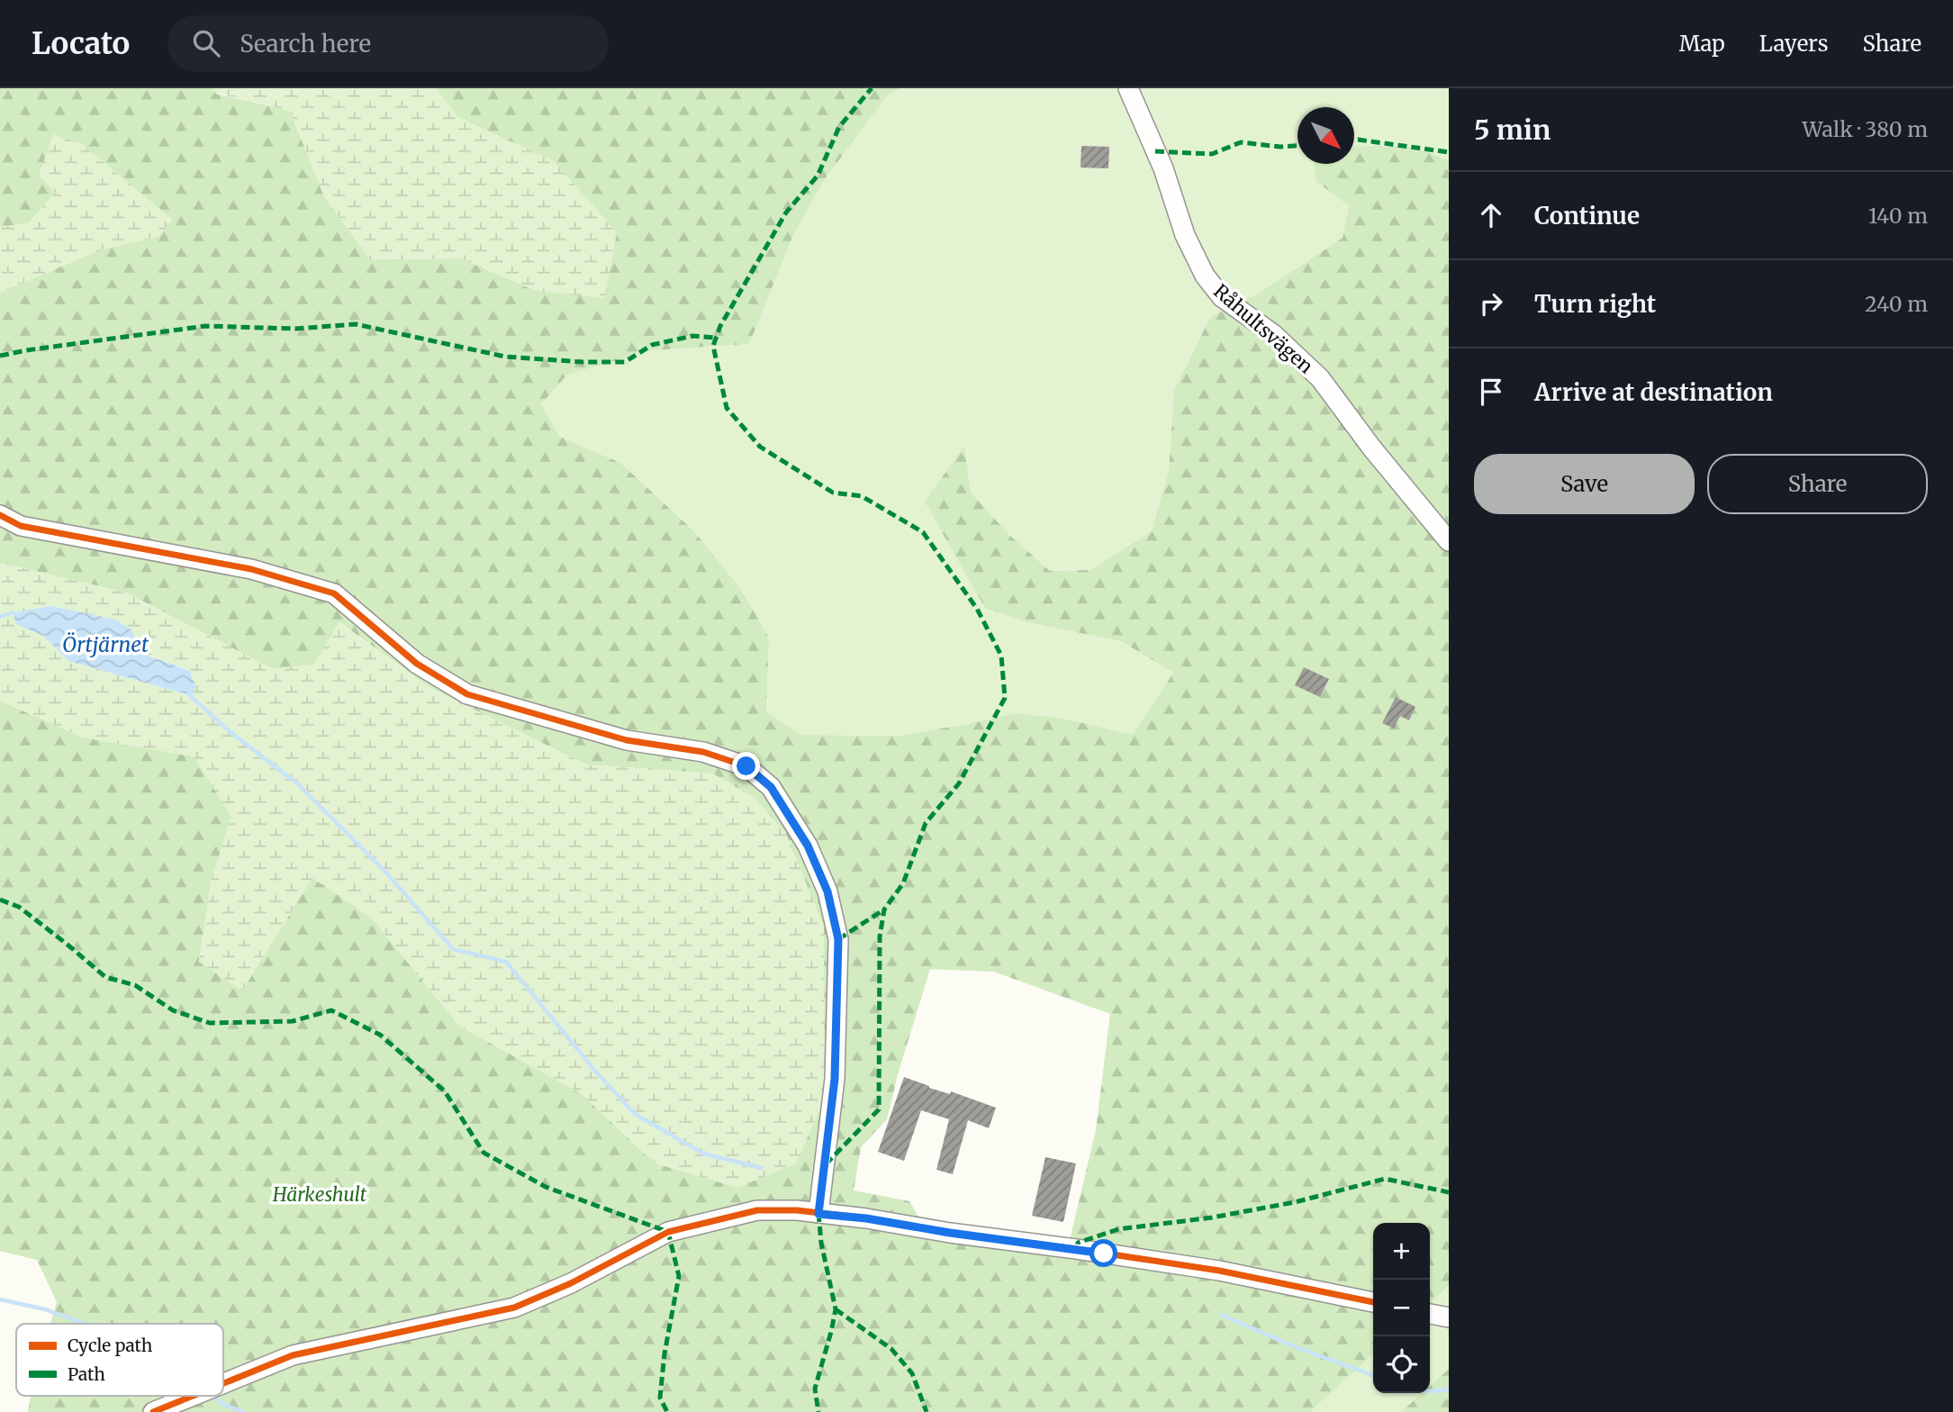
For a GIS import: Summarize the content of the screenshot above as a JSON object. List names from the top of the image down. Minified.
{"streets":{"street":["Råhultsvägen"]},"water":["Örtjärnet"],"parks":["Härkeshult"],"legend":["Cycle path","Path"],"north":"bottom right","page":{"header":"Locato","search":"Search here","nav":["Map","Layers","Share"],"heading":["5 min","Walk · 380 m"],"list":[["Continue","140 m"],["Turn right","240 m"],"Arrive at destination"],"buttons":["Save","Share"],"map_buttons":["+","−"]}}
